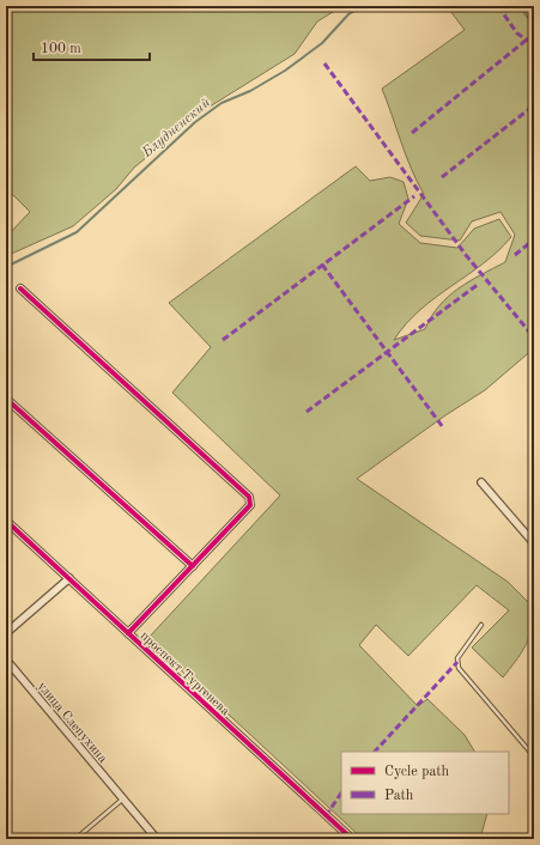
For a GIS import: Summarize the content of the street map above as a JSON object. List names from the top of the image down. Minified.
{"streets":{"street":["проспект Тургенева","улица Слепухина"]},"water":["Блудненский"],"legend":["Cycle path","Path"],"scale_bar":"100 m"}
